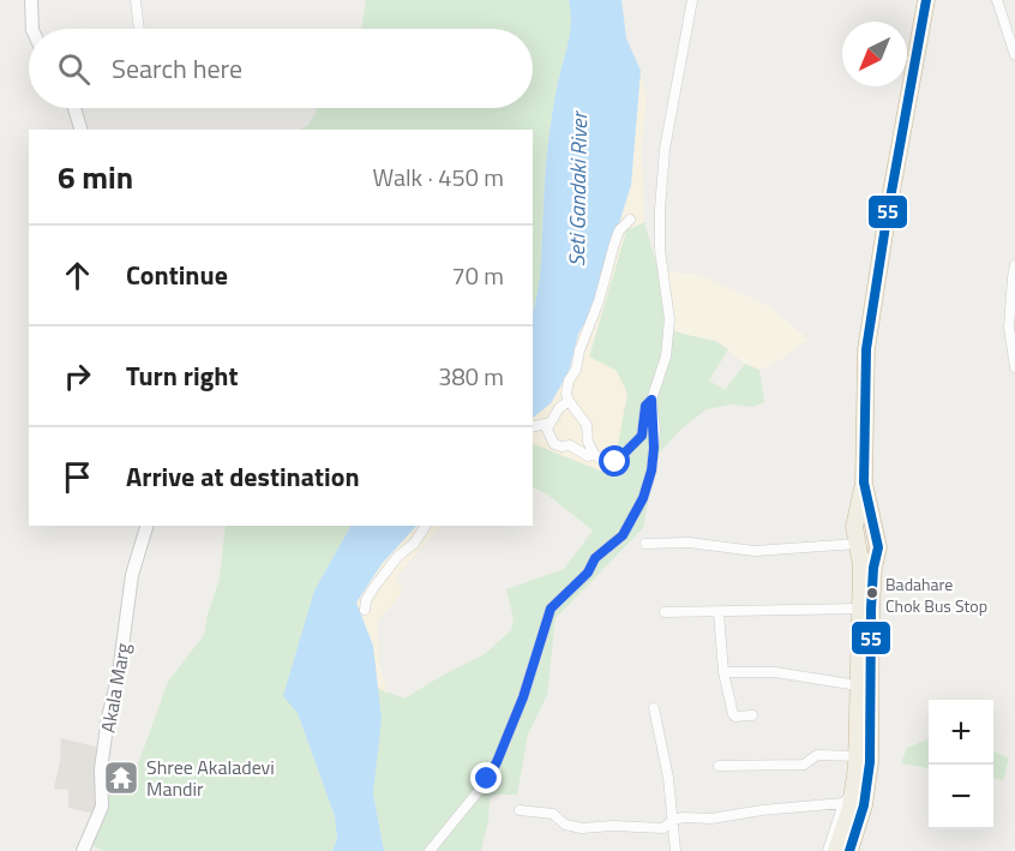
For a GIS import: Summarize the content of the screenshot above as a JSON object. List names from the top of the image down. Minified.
{"streets":{"main road":["Akala Marg"]},"water":["Seti Gandaki River"],"places":{"other":["Badahare Chok Bus Stop"],"temple":["Shree Akaladevi Mandir"]},"lines":["transit line 55"],"north":"bottom left","page":{"search":"Search here","heading":["6 min","Walk · 450 m"],"list":[["Continue","70 m"],["Turn right","380 m"],"Arrive at destination"],"map_buttons":["+","−"]}}
